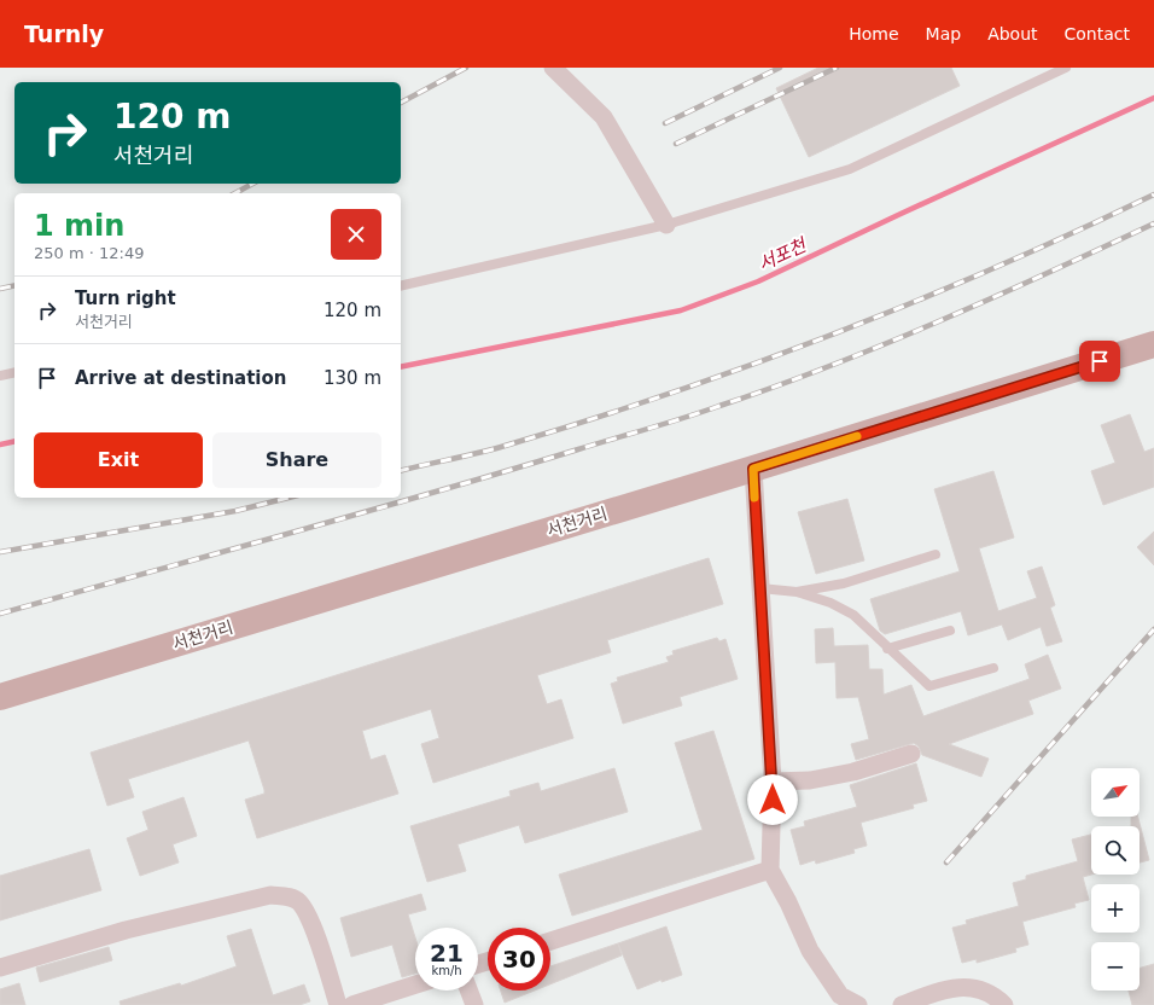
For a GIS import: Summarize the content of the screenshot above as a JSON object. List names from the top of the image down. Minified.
{"streets":{"main road":["서천거리"]},"water":["서포천"],"north":"top right","page":{"header":"Turnly","nav":["Home","Map","About","Contact"],"turn":["120 m","서천거리"],"heading":["1 min","250 m · 12:49"],"list":[{"name":"Turn right","note":"서천거리","value":"120 m"},{"name":"Arrive at destination","value":"130 m"}],"buttons":["Exit","Share"],"map_buttons":["+","−"],"speed":"21 km/h","limit":"30"}}
